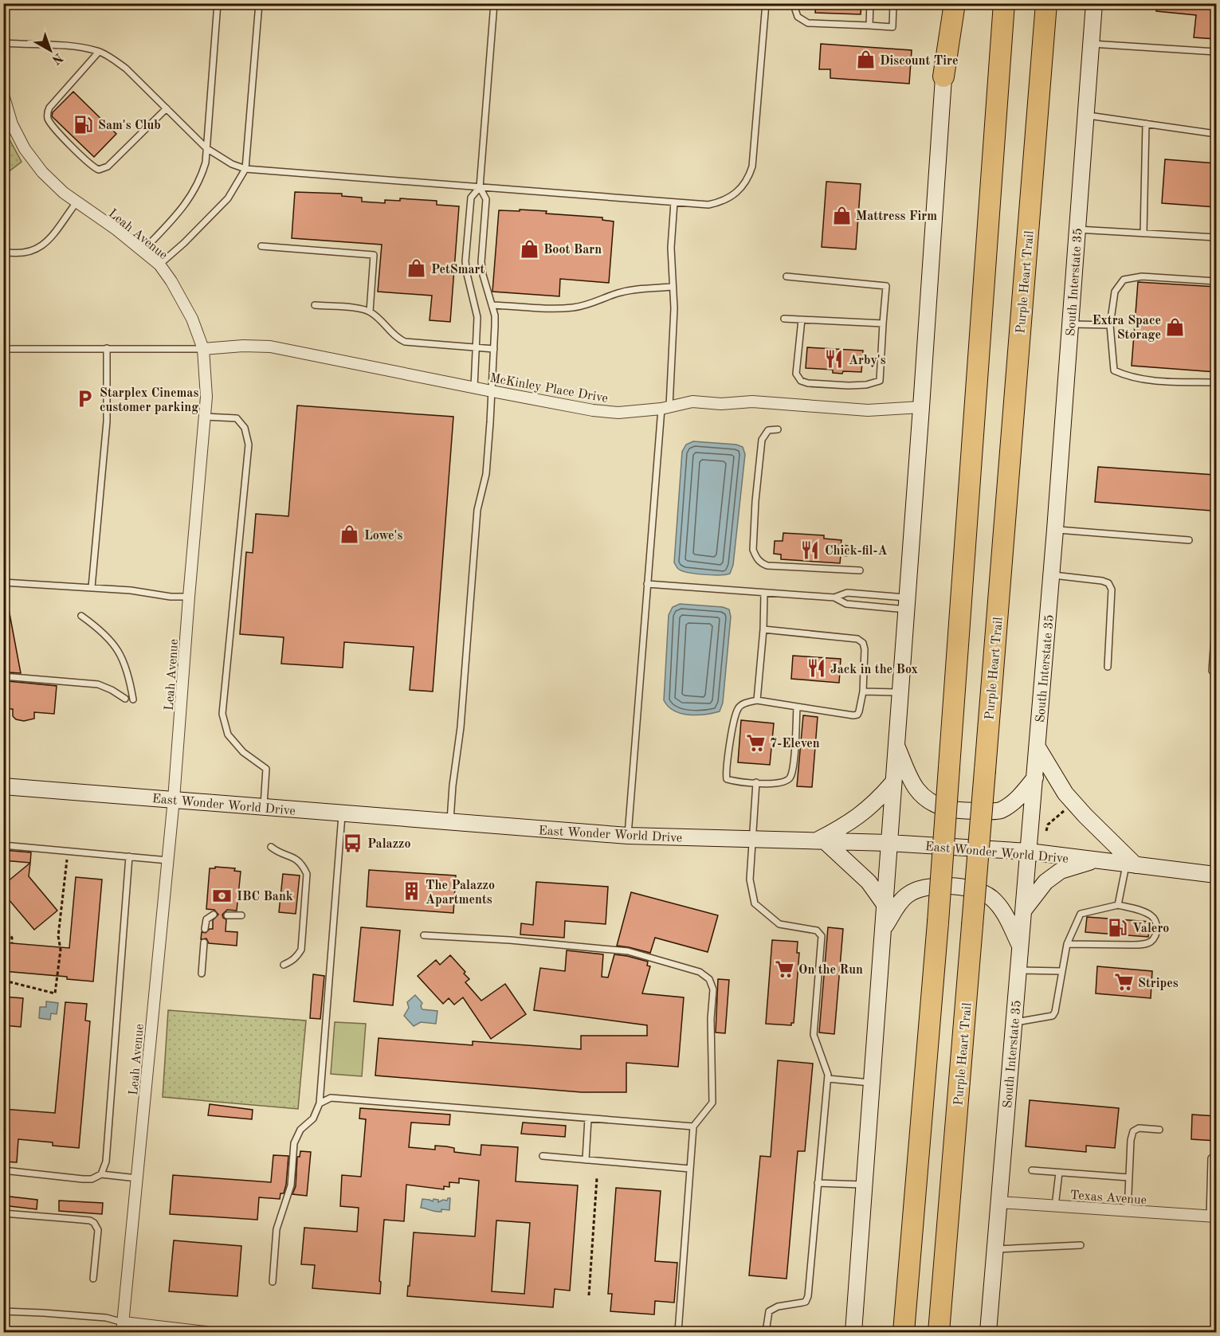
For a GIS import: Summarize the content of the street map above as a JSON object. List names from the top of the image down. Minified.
{"streets":{"highway":["Purple Heart Trail"],"main road":["South Interstate 35","East Wonder World Drive"],"street":["Leah Avenue","McKinley Place Drive","Texas Avenue"]},"crossings":[["Leah Avenue","McKinley Place Drive"],["Leah Avenue","East Wonder World Drive"],["South Interstate 35","East Wonder World Drive"],["South Interstate 35","Texas Avenue"]],"places":{"shop":["Discount Tire","Mattress Firm","Boot Barn","PetSmart","Extra Space Storage","Lowe's"],"fuel station":["Sam's Club","Valero"],"restaurant":["Arby's","Chick-fil-A","Jack in the Box"],"parking":["Starplex Cinemas customer parking"],"supermarket":["7-Eleven","On the Run","Stripes"],"bus stop":["Palazzo"],"building":["The Palazzo Apartments"],"bank":["IBC Bank"]},"north":"bottom right"}
